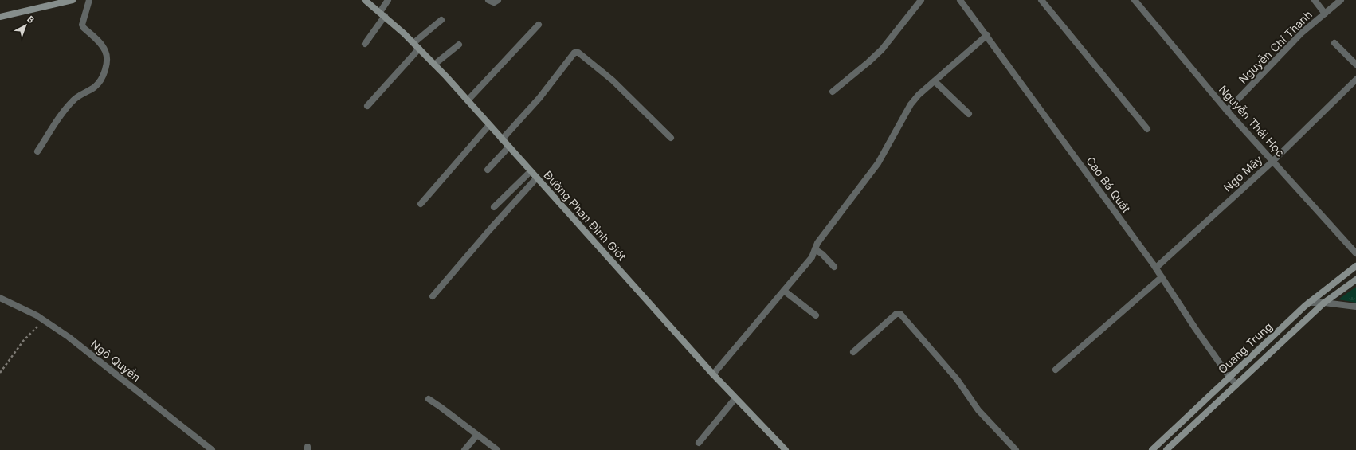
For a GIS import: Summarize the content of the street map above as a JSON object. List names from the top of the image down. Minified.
{"streets":{"main road":["Đường Phan Đình Giót","Quang Trung"],"street":["Nguyễn Chí Thanh","Nguyễn Thái Học","Ngô Mây","Cao Bá Quát","Ngô Quyền"]},"crossings":[["Nguyễn Chí Thanh","Nguyễn Thái Học"],["Nguyễn Thái Học","Ngô Mây"],["Ngô Mây","Cao Bá Quát"],["Cao Bá Quát","Quang Trung"]],"north":"top right"}
